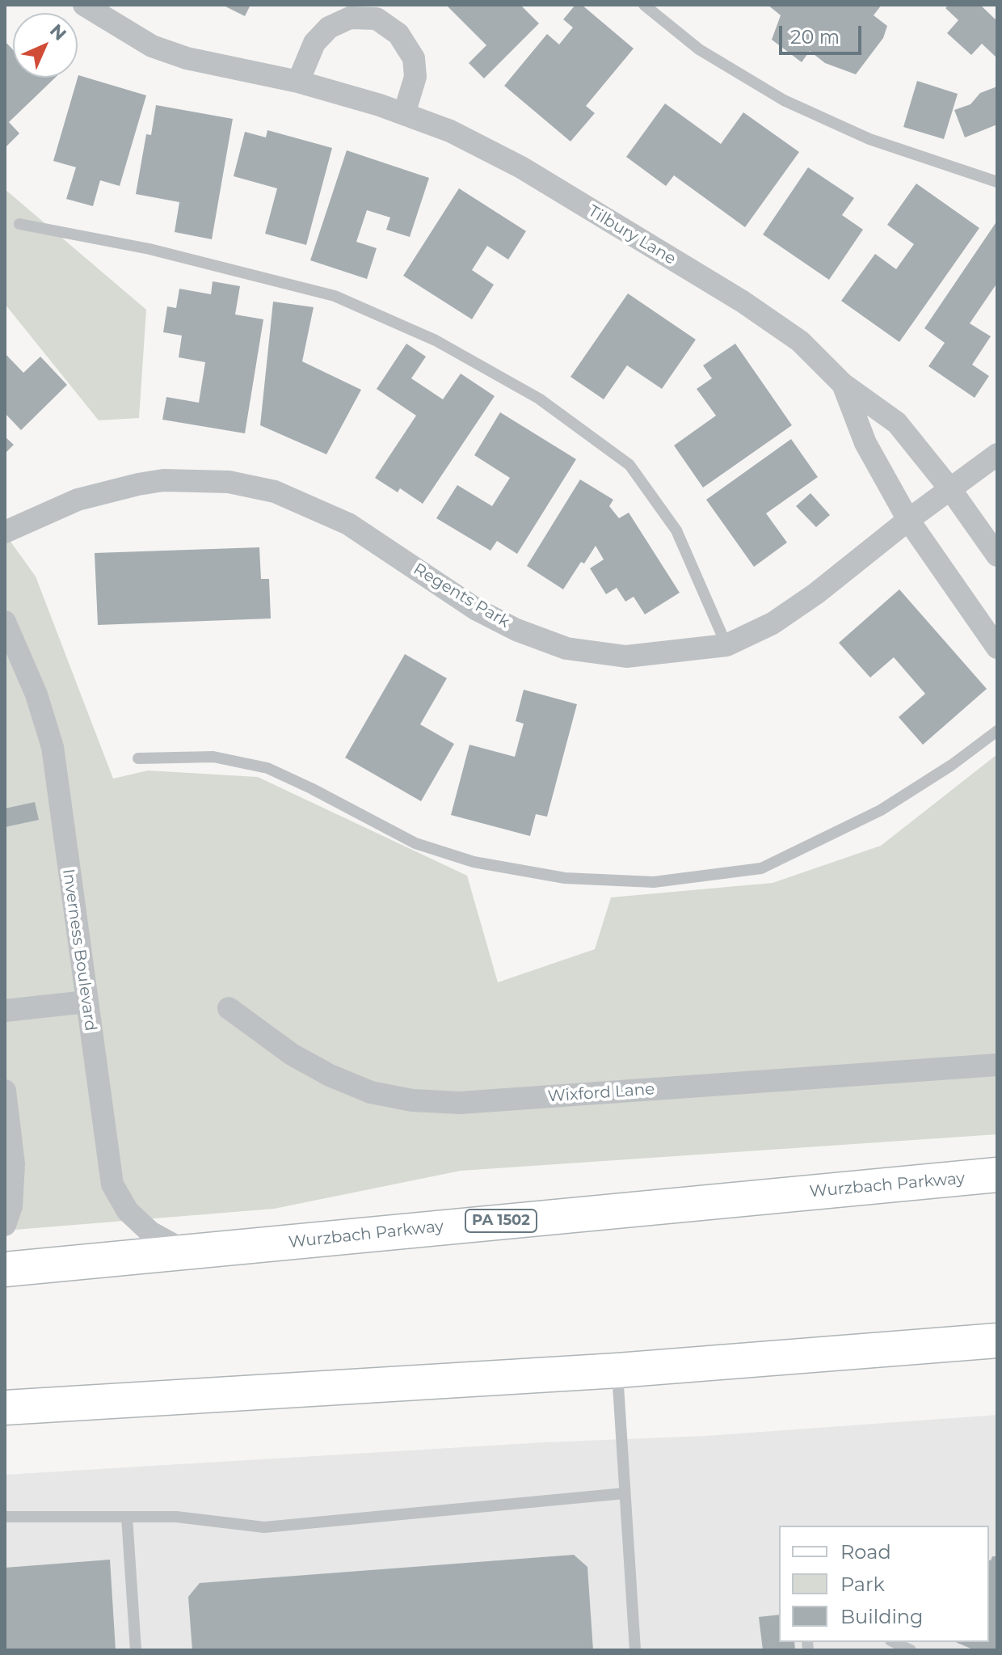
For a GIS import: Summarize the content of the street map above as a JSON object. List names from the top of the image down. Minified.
{"streets":{"main road":["Wurzbach Parkway","PA 1502"],"street":["Tilbury Lane","Regents Park","Inverness Boulevard","Wixford Lane"]},"crossings":[["Tilbury Lane","Regents Park"],["Inverness Boulevard","Wurzbach Parkway"]],"legend":["Road","Park","Building"],"scale_bar":"20 m","north":"top right"}
